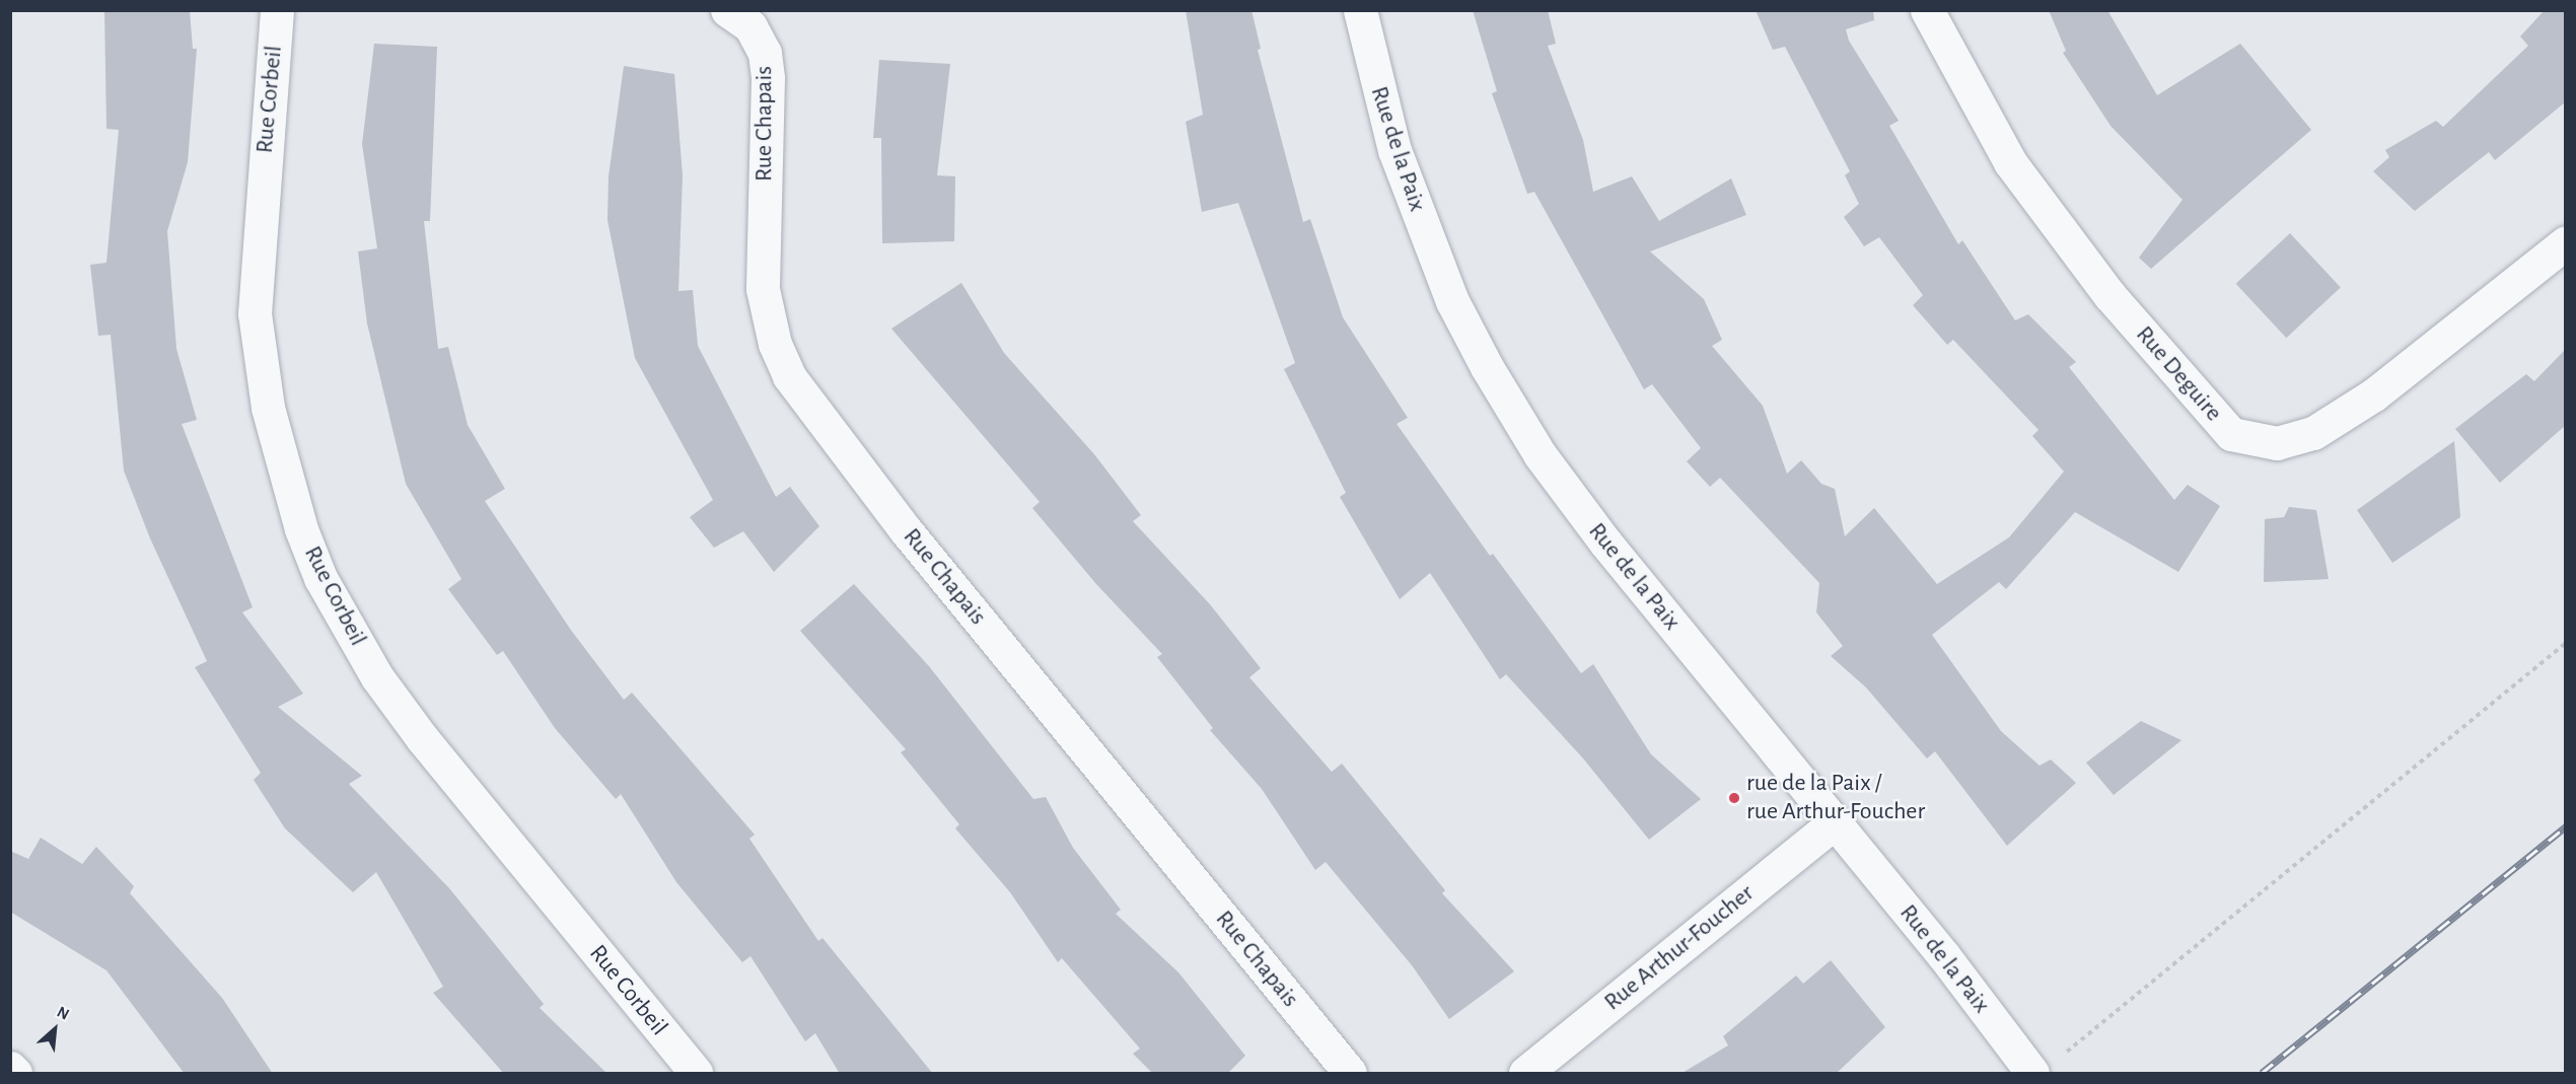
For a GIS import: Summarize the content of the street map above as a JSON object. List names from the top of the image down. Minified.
{"streets":{"street":["Rue Corbeil","Rue Chapais","Rue de la Paix","Rue Deguire","Rue Arthur-Foucher"]},"crossings":[["Rue de la Paix","Rue Arthur-Foucher"]],"places":["rue de la Paix / rue Arthur-Foucher"],"north":"top right"}
